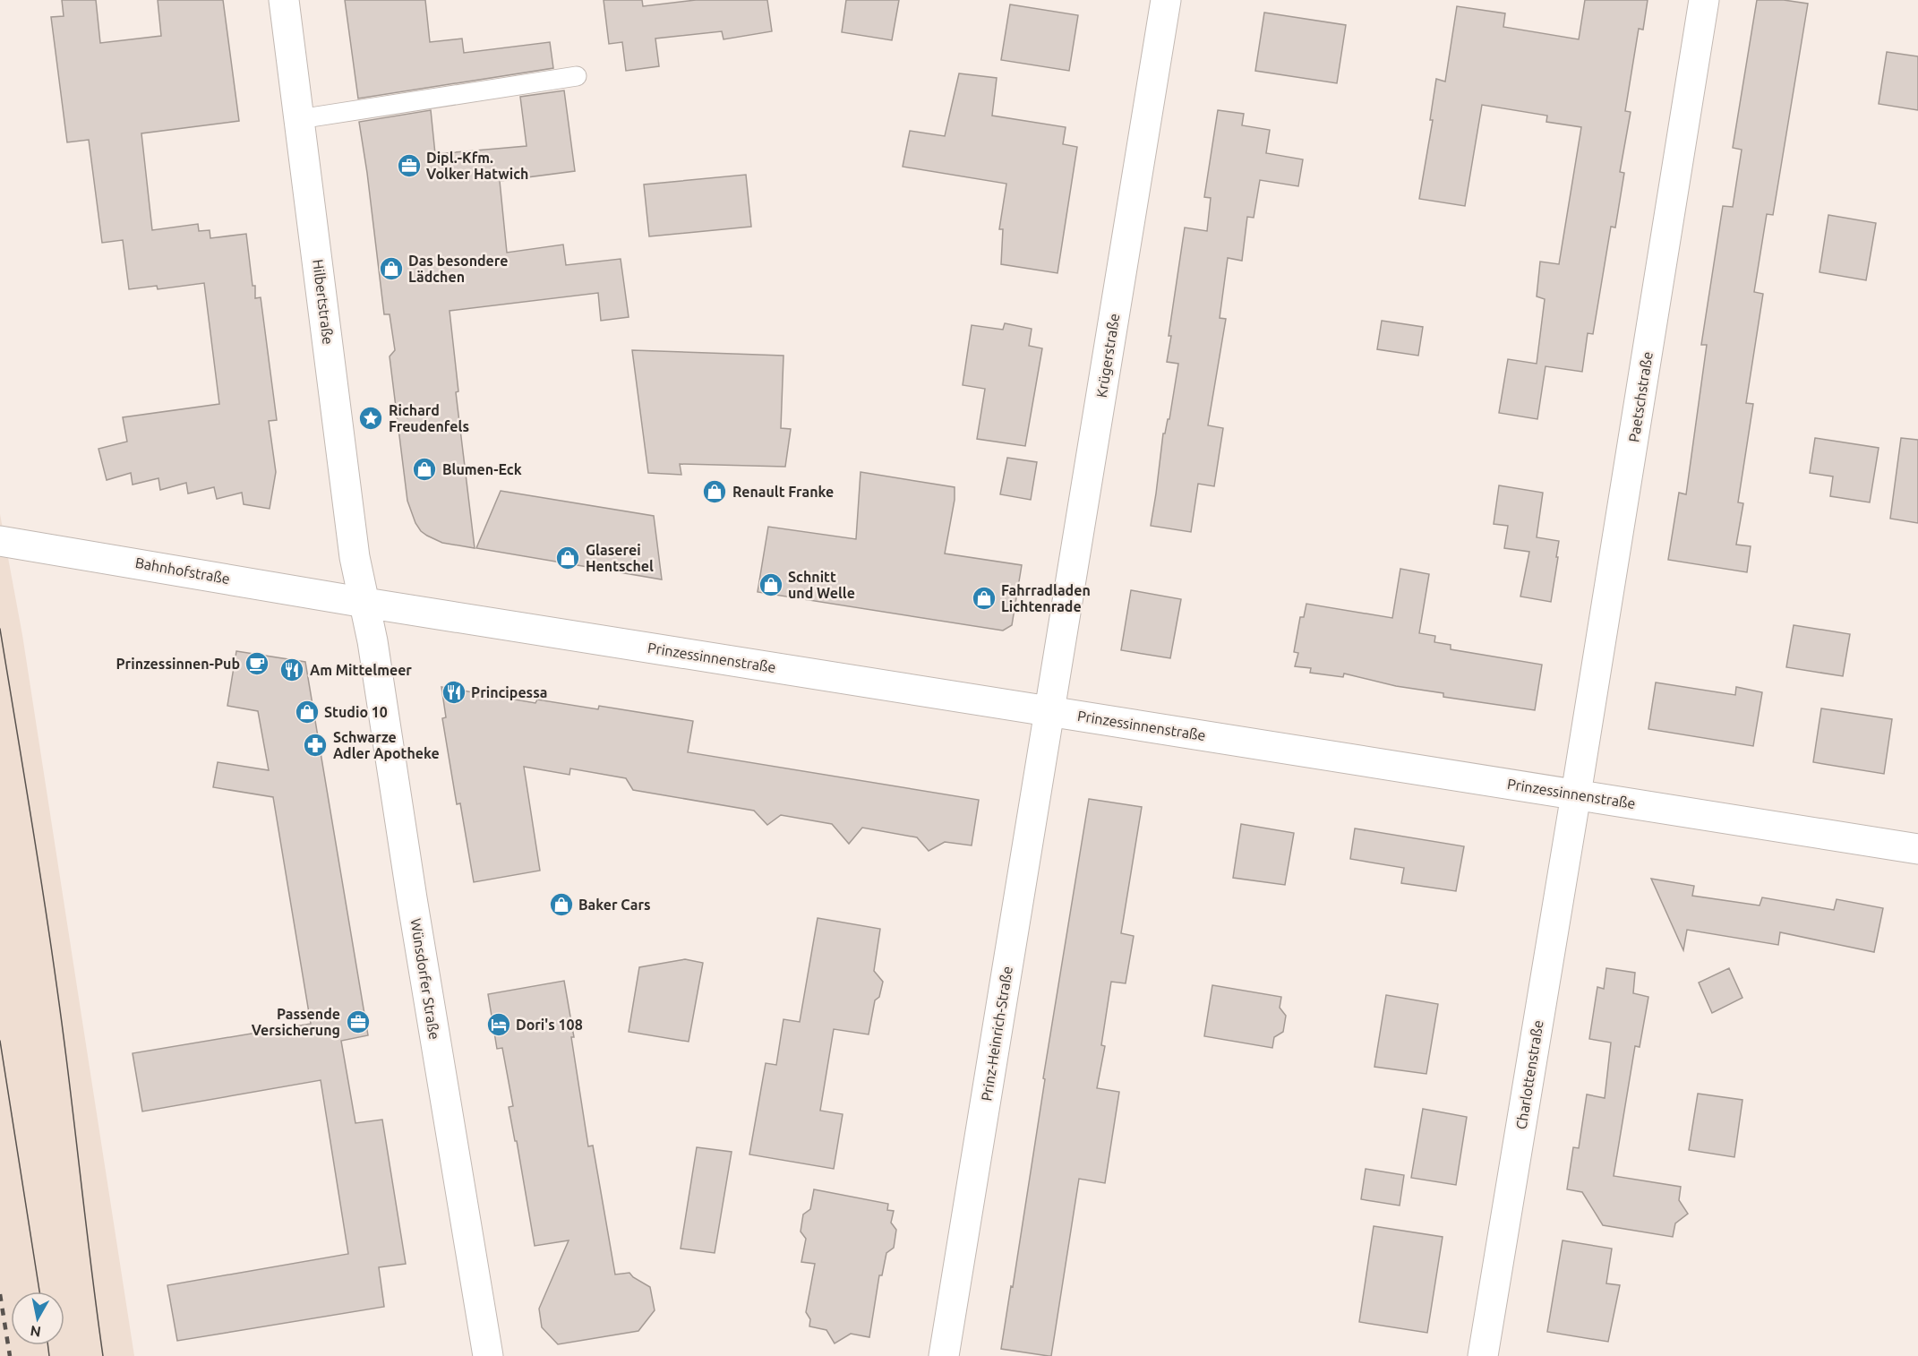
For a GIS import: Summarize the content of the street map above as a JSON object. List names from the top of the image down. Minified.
{"streets":{"street":["Hilbertstraße","Krügerstraße","Paetschstraße","Bahnhofstraße","Prinzessinnenstraße","Wünsdorfer Straße","Prinz-Heinrich-Straße","Charlottenstraße"]},"crossings":[["Hilbertstraße","Bahnhofstraße"],["Hilbertstraße","Prinzessinnenstraße"],["Hilbertstraße","Wünsdorfer Straße"],["Krügerstraße","Prinzessinnenstraße"],["Krügerstraße","Prinz-Heinrich-Straße"],["Paetschstraße","Prinzessinnenstraße"],["Paetschstraße","Charlottenstraße"],["Bahnhofstraße","Prinzessinnenstraße"],["Bahnhofstraße","Wünsdorfer Straße"],["Prinzessinnenstraße","Wünsdorfer Straße"],["Prinzessinnenstraße","Prinz-Heinrich-Straße"],["Prinzessinnenstraße","Charlottenstraße"]],"places":{"office":["Dipl.-Kfm. Volker Hatwich","Passende Versicherung"],"shop":["Das besondere Lädchen","Blumen-Eck","Renault Franke","Glaserei Hentschel","Schnitt und Welle","Fahrradladen Lichtenrade","Studio 10","Baker Cars"],"place":["Richard Freudenfels"],"cafe":["Prinzessinnen-Pub"],"restaurant":["Am Mittelmeer","Principessa"],"pharmacy":["Schwarze Adler Apotheke"],"hotel":["Dori's 108"]},"north":"bottom"}
